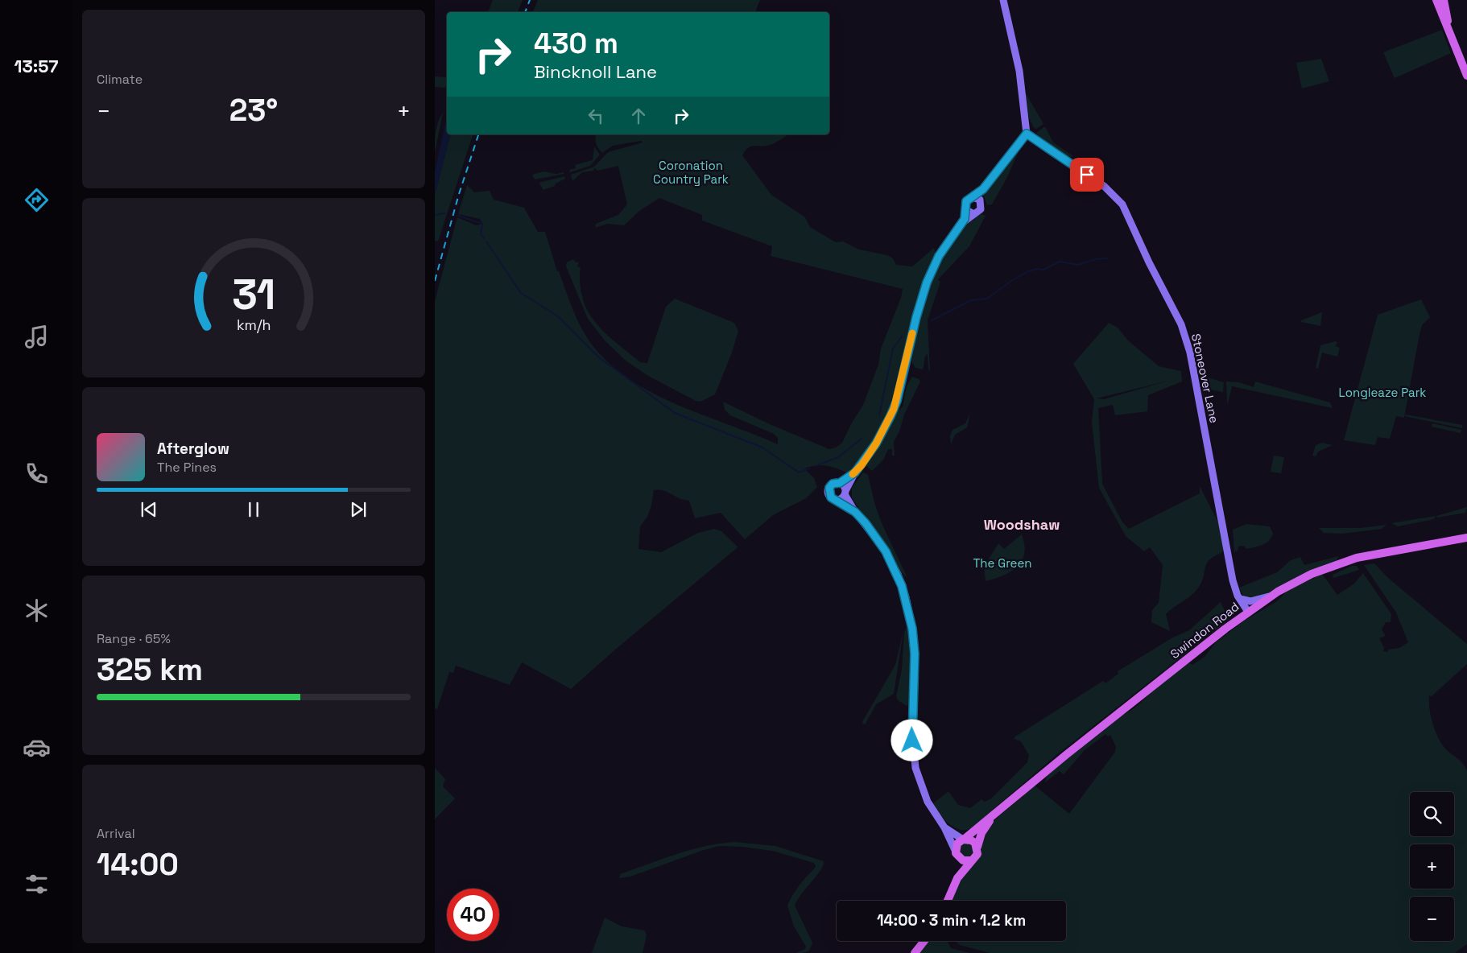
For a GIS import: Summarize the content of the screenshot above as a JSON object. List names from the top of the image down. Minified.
{"streets":{"main road":["Swindon Road"],"street":["Stoneover Lane"]},"crossings":[["Stoneover Lane","Swindon Road"]],"districts":["Woodshaw"],"parks":["Coronation Country Park","Longleaze Park","The Green"],"page":{"tabs":"13:57","tile":["Climate",["Range · 65%","325 km"],["Arrival","14:00"]],"turn":["430 m","Bincknoll Lane"],"heat":["−","23°","+"],"song":["Afterglow","The Pines"],"map_buttons":["+","−"],"limit":"40","trip":"14:00 · 3 min · 1.2 km","gauge":["31","km/h"]}}
